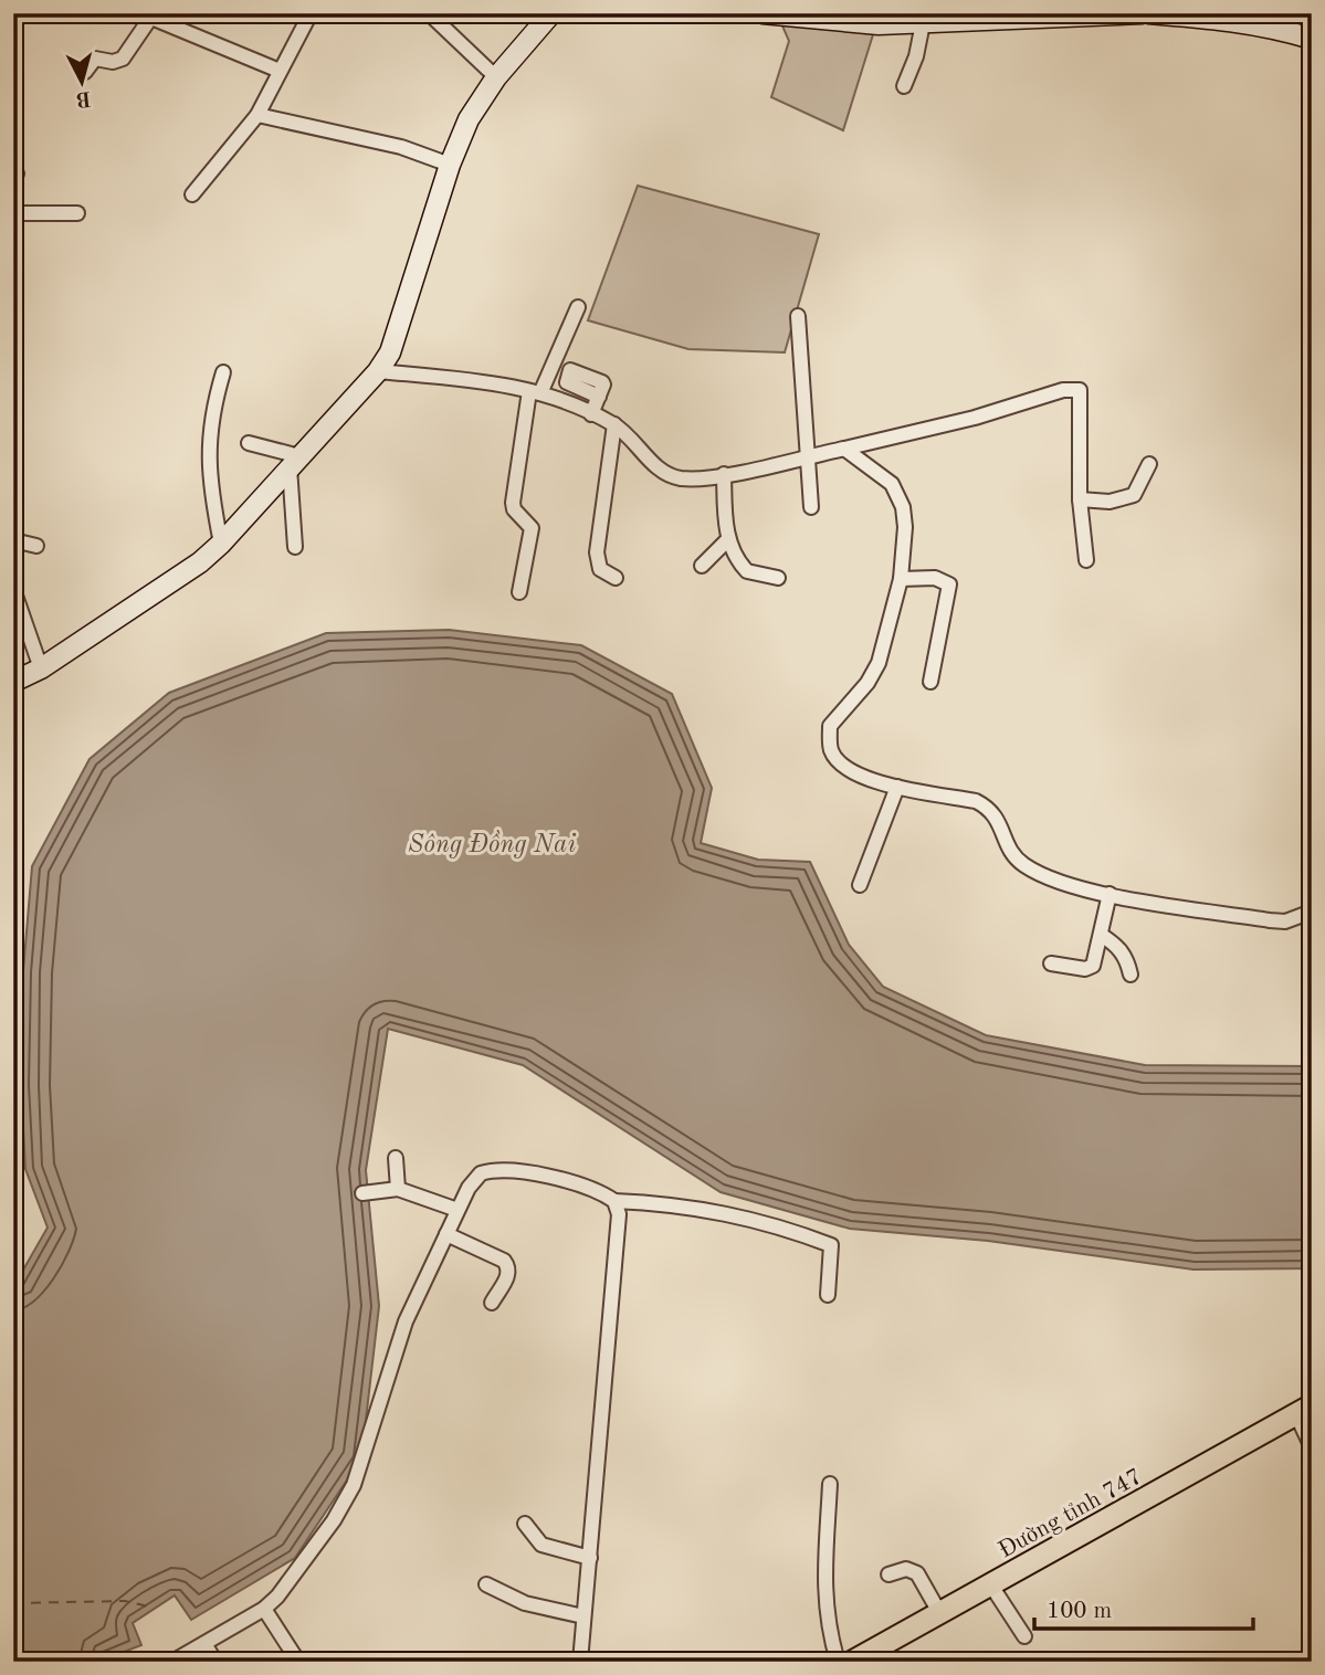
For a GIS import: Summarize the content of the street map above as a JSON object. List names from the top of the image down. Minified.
{"streets":{"main road":["Đường tỉnh 747"]},"water":["Sông Đồng Nai"],"scale_bar":"100 m","north":"bottom"}
